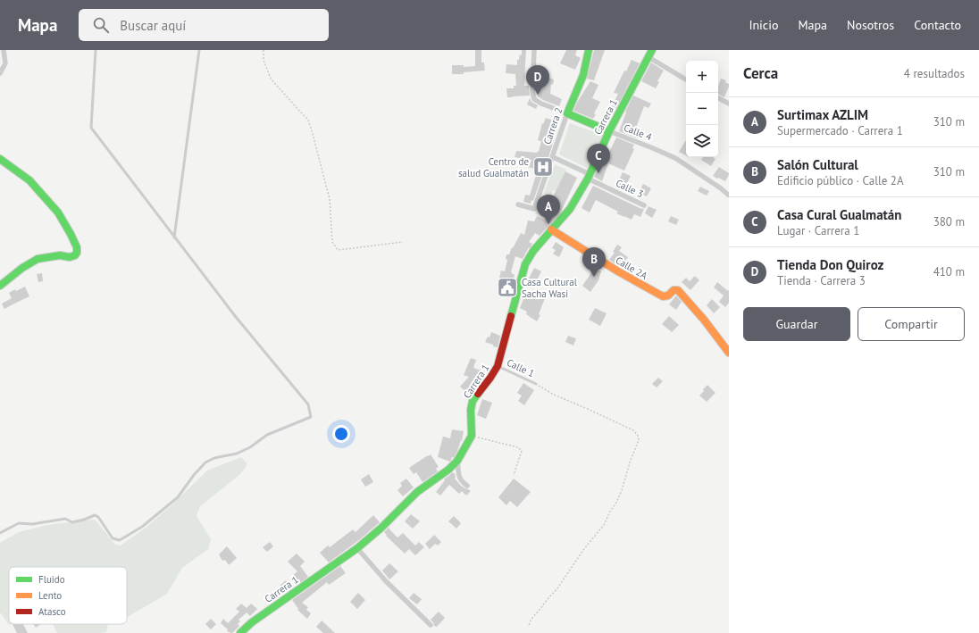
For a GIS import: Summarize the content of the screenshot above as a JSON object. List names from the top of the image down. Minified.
{"streets":{"street":["Carrera 1","Carrera 2","Calle 4","Calle 3","Calle 2A"],"lane":["Calle 1"]},"crossings":[["Carrera 1","Calle 4"],["Carrera 1","Calle 3"],["Carrera 1","Calle 2A"],["Carrera 1","Calle 1"],["Carrera 2","Calle 4"],["Carrera 2","Calle 3"]],"places":{"hospital":["Centro de salud Gualmatán"],"public building":["Casa Cultural Sacha Wasi"]},"legend":["Fluido","Lento","Atasco"],"page":{"header":"Mapa","search":"Buscar aquí","nav":["Inicio","Mapa","Nosotros","Contacto"],"heading":["Cerca","4 resultados"],"map_buttons":["+","−"],"pins":["D","C","A","B"],"list":[{"mark":"A","name":"Surtimax AZLIM","note":"Supermercado · Carrera 1","value":"310 m"},{"mark":"B","name":"Salón Cultural","note":"Edificio público · Calle 2A","value":"310 m"},{"mark":"C","name":"Casa Cural Gualmatán","note":"Lugar · Carrera 1","value":"380 m"},{"mark":"D","name":"Tienda Don Quiroz","note":"Tienda · Carrera 3","value":"410 m"}],"buttons":["Guardar","Compartir"]}}
